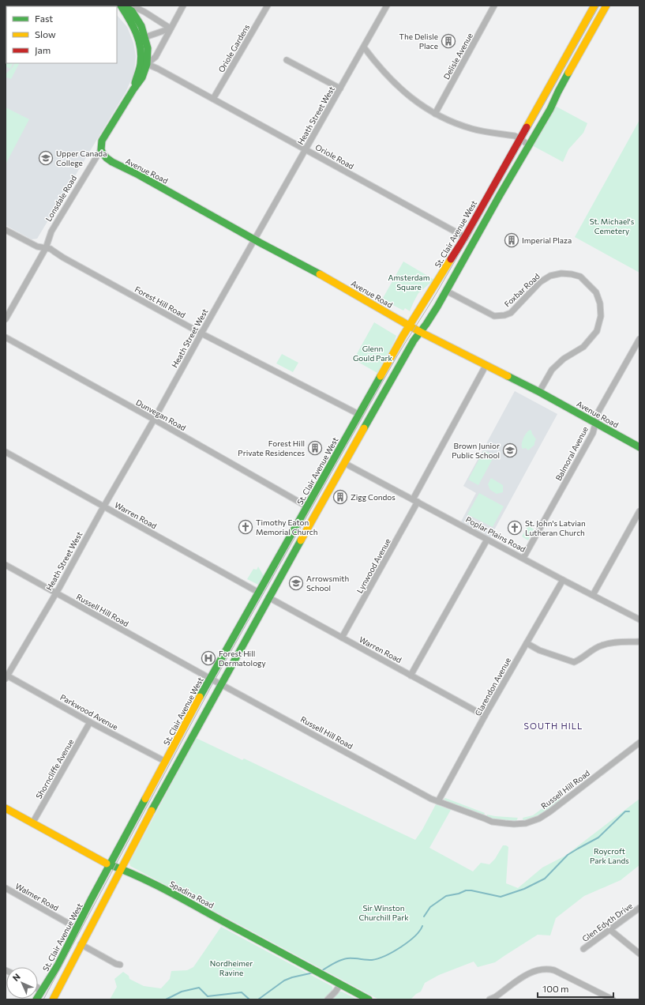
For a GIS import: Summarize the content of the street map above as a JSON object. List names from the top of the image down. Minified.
{"streets":{"main road":["Avenue Road","Lonsdale Road","St. Clair Avenue West","Spadina Road"],"street":["Oriole Gardens","Delisle Avenue","Heath Street West","Oriole Road","Foxbar Road","Forest Hill Road","Dunvegan Road","Balmoral Avenue","Warren Road","Poplar Plains Road","Lynwood Avenue","Russell Hill Road","Clarendon Avenue","Parkwood Avenue","Shorncliffe Avenue","Walmer Road","Glen Edyth Drive"]},"crossings":[["Oriole Gardens","Oriole Road"],["Heath Street West","Oriole Road"],["Heath Street West","Avenue Road"],["Heath Street West","Forest Hill Road"],["Heath Street West","Dunvegan Road"],["Heath Street West","Warren Road"],["Heath Street West","Russell Hill Road"],["Heath Street West","Parkwood Avenue"],["Oriole Road","St. Clair Avenue West"],["Avenue Road","Lonsdale Road"],["Avenue Road","St. Clair Avenue West"],["Avenue Road","Foxbar Road"],["Avenue Road","Balmoral Avenue"],["Avenue Road","Lynwood Avenue"],["Lonsdale Road","Forest Hill Road"],["St. Clair Avenue West","Forest Hill Road"],["St. Clair Avenue West","Dunvegan Road"],["St. Clair Avenue West","Warren Road"],["St. Clair Avenue West","Russell Hill Road"],["St. Clair Avenue West","Parkwood Avenue"],["St. Clair Avenue West","Spadina Road"],["St. Clair Avenue West","Walmer Road"],["Balmoral Avenue","Poplar Plains Road"],["Warren Road","Lynwood Avenue"],["Warren Road","Clarendon Avenue"],["Poplar Plains Road","Lynwood Avenue"],["Poplar Plains Road","Clarendon Avenue"],["Russell Hill Road","Clarendon Avenue"],["Parkwood Avenue","Shorncliffe Avenue"],["Shorncliffe Avenue","Spadina Road"]],"districts":["SOUTH HILL"],"parks":["St. Michael's Cemetery","Amsterdam Square","Glenn Gould Park","Roycroft Park Lands","Sir Winston Churchill Park","Nordheimer Ravine"],"places":{"building":["The Delisle Place","Imperial Plaza","Forest Hill Private Residences","Zigg Condos"],"school or university":["Upper Canada College","Brown Junior Public School","Arrowsmith School"],"church":["Timothy Eaton Memorial Church","St. John's Latvian Lutheran Church"],"hospital":["Forest Hill Dermatology"]},"legend":["Fast","Slow","Jam"],"scale_bar":"100 m","north":"top left"}
